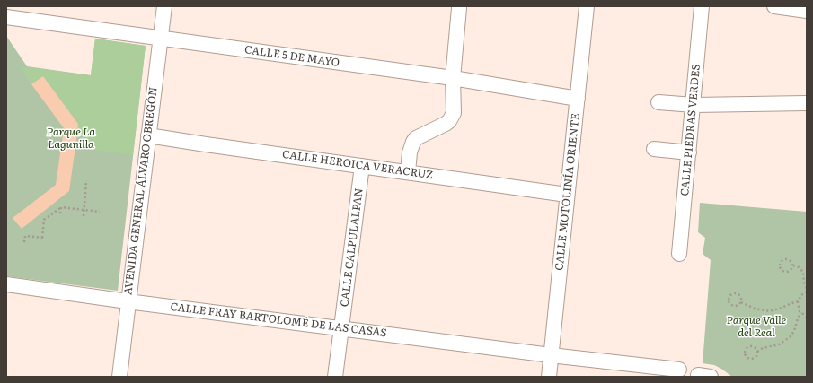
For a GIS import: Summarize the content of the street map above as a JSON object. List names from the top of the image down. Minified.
{"streets":{"street":["CALLE 5 DE MAYO","CALLE PIEDRAS VERDES","CALLE HEROICA VERACRUZ","AVENIDA GENERAL ÁLVARO OBREGÓN","CALLE MOTOLINÍA ORIENTE","CALLE CALPULALPAN","CALLE FRAY BARTOLOMÉ DE LAS CASAS"]},"crossings":[["CALLE 5 DE MAYO","AVENIDA GENERAL ÁLVARO OBREGÓN"],["CALLE 5 DE MAYO","CALLE MOTOLINÍA ORIENTE"],["CALLE HEROICA VERACRUZ","AVENIDA GENERAL ÁLVARO OBREGÓN"],["CALLE HEROICA VERACRUZ","CALLE MOTOLINÍA ORIENTE"],["CALLE HEROICA VERACRUZ","CALLE CALPULALPAN"],["AVENIDA GENERAL ÁLVARO OBREGÓN","CALLE FRAY BARTOLOMÉ DE LAS CASAS"],["CALLE MOTOLINÍA ORIENTE","CALLE FRAY BARTOLOMÉ DE LAS CASAS"],["CALLE CALPULALPAN","CALLE FRAY BARTOLOMÉ DE LAS CASAS"]],"parks":["Parque La Lagunilla","Parque Valle del Real"]}
